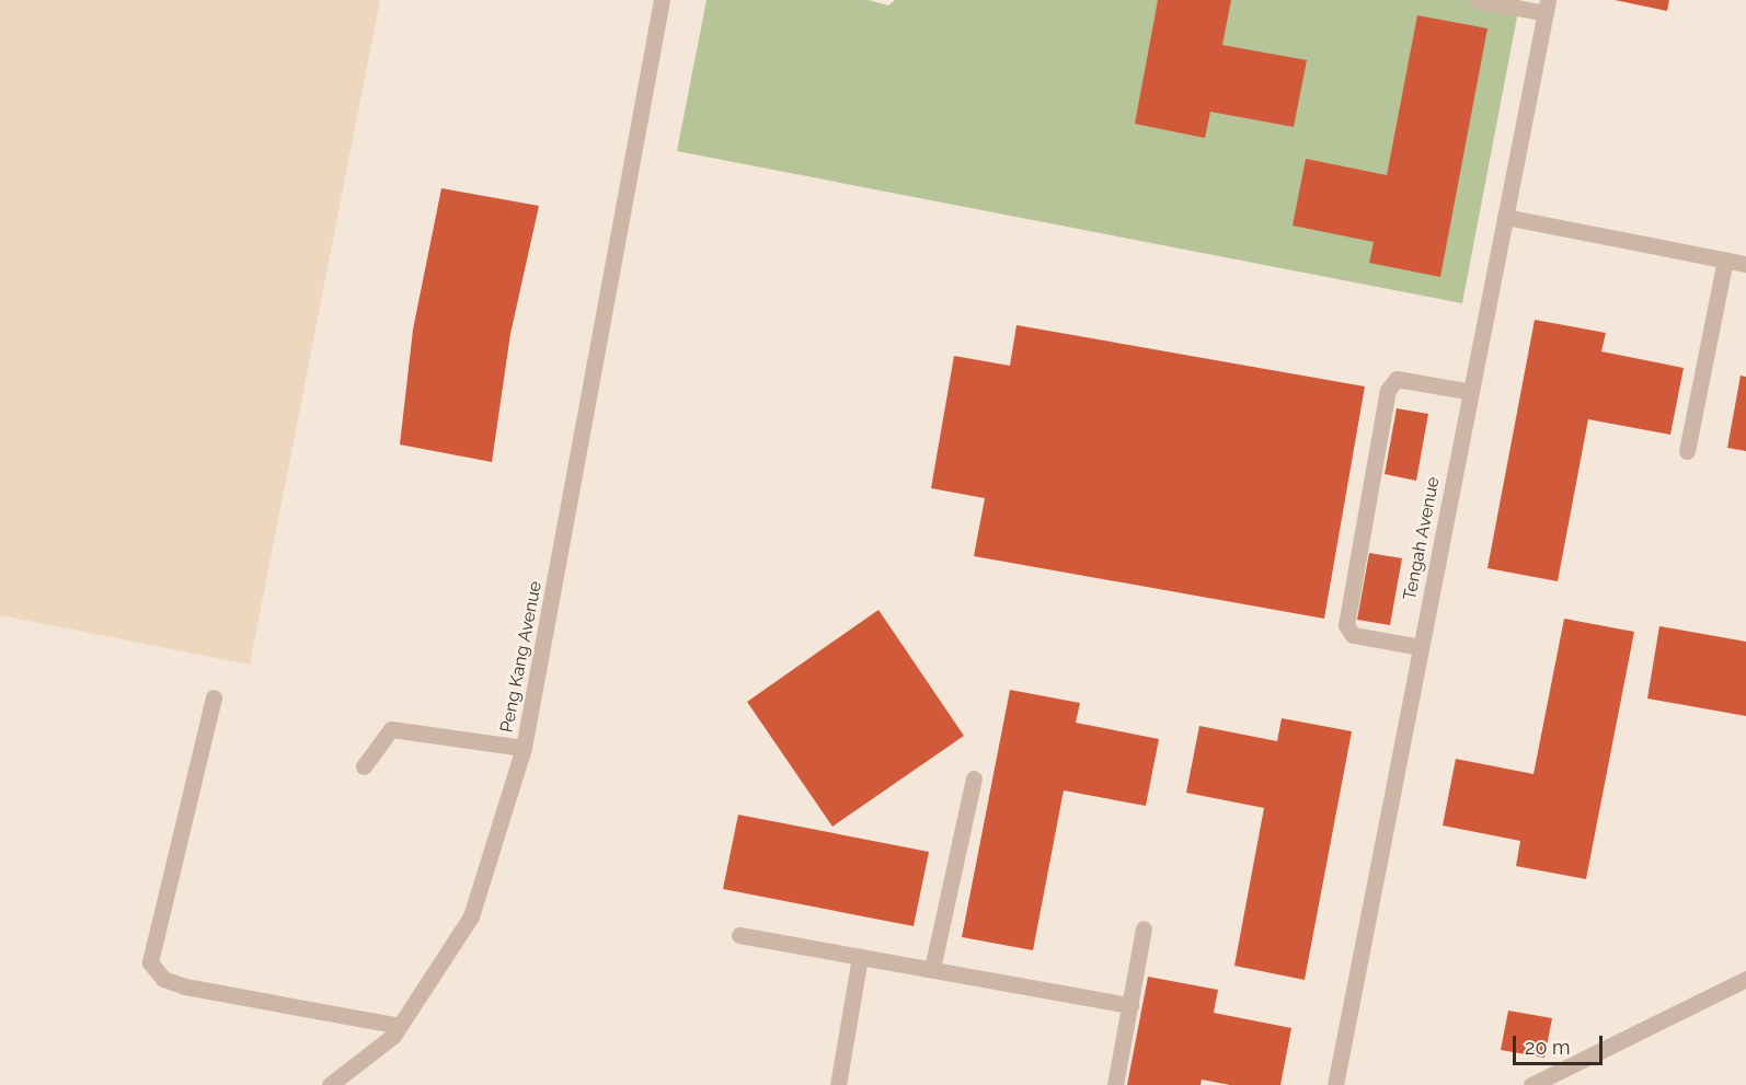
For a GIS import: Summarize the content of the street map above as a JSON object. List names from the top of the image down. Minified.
{"streets":{"lane":["Tengah Avenue","Peng Kang Avenue"]},"scale_bar":"20 m"}
